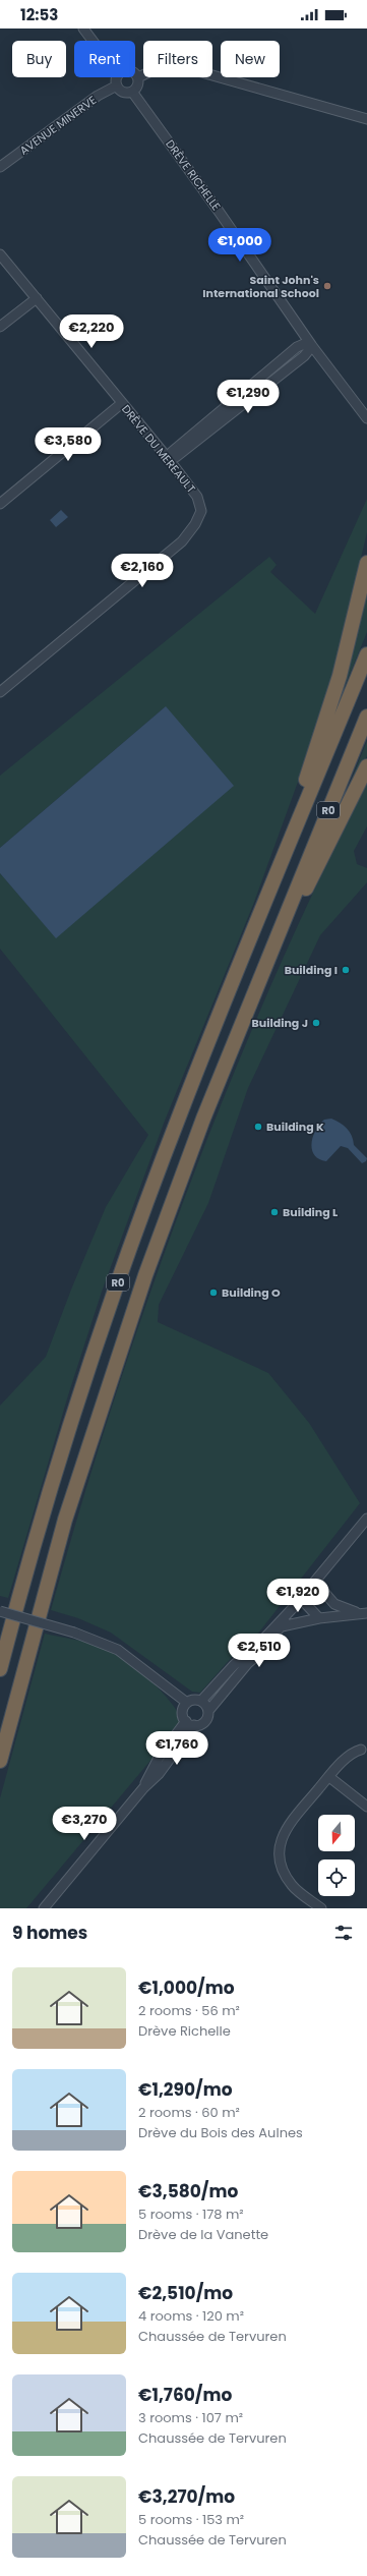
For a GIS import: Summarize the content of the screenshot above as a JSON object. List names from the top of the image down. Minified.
{"streets":{"highway":["R0"],"street":["AVENUE MINERVE","DRÈVE RICHELLE","DRÈVE DU MEREAULT"]},"places":["Saint John's International School","Building I","Building J","Building K","Building L","Building O"],"north":"bottom","page":{"status":"12:53","chip":["Buy","Rent","Filters","New"],"price":["€1,000","€2,220","€1,290","€3,580","€2,160","€1,920","€2,510","€1,760","€3,270"],"heading":"9 homes","list":[{"name":"€1,000/mo","note":"2 rooms · 56 m² · Drève Richelle"},{"name":"€1,290/mo","note":"2 rooms · 60 m² · Drève du Bois des Aulnes"},{"name":"€3,580/mo","note":"5 rooms · 178 m² · Drève de la Vanette"},{"name":"€2,510/mo","note":"4 rooms · 120 m² · Chaussée de Tervuren"},{"name":"€1,760/mo","note":"3 rooms · 107 m² · Chaussée de Tervuren"},{"name":"€3,270/mo","note":"5 rooms · 153 m² · Chaussée de Tervuren"}]}}
